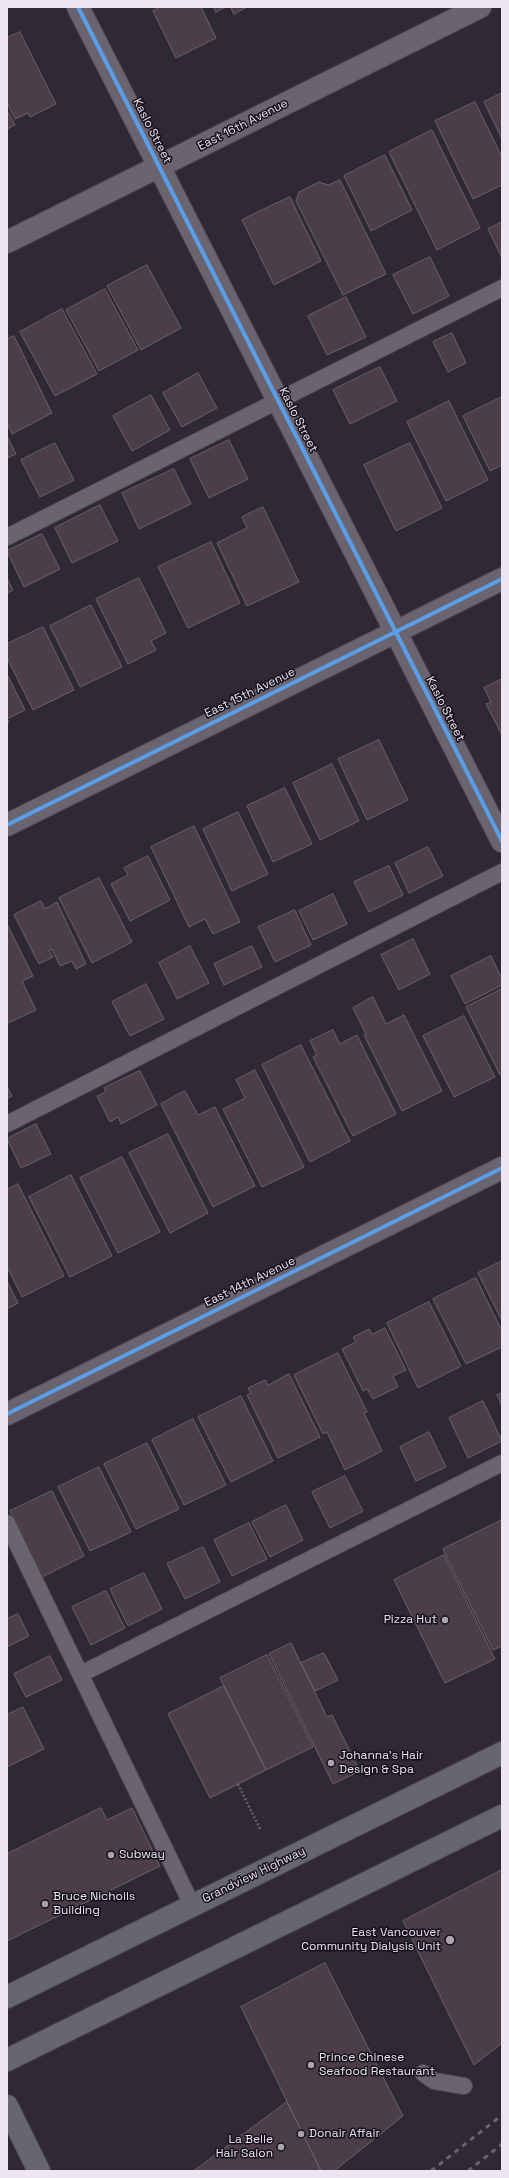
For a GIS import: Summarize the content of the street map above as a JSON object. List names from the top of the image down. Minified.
{"streets":{"main road":["Grandview Highway"],"street":["East 16th Avenue","Kaslo Street","East 15th Avenue","East 14th Avenue"]},"crossings":[["East 16th Avenue","Kaslo Street"],["Kaslo Street","East 15th Avenue"]],"places":["Pizza Hut","Johanna’s Hair Design & Spa","Subway","Bruce Nicholls Building","East Vancouver Community Dialysis Unit","Prince Chinese Seafood Restaurant","Donair Affair","La Belle Hair Salon"]}
